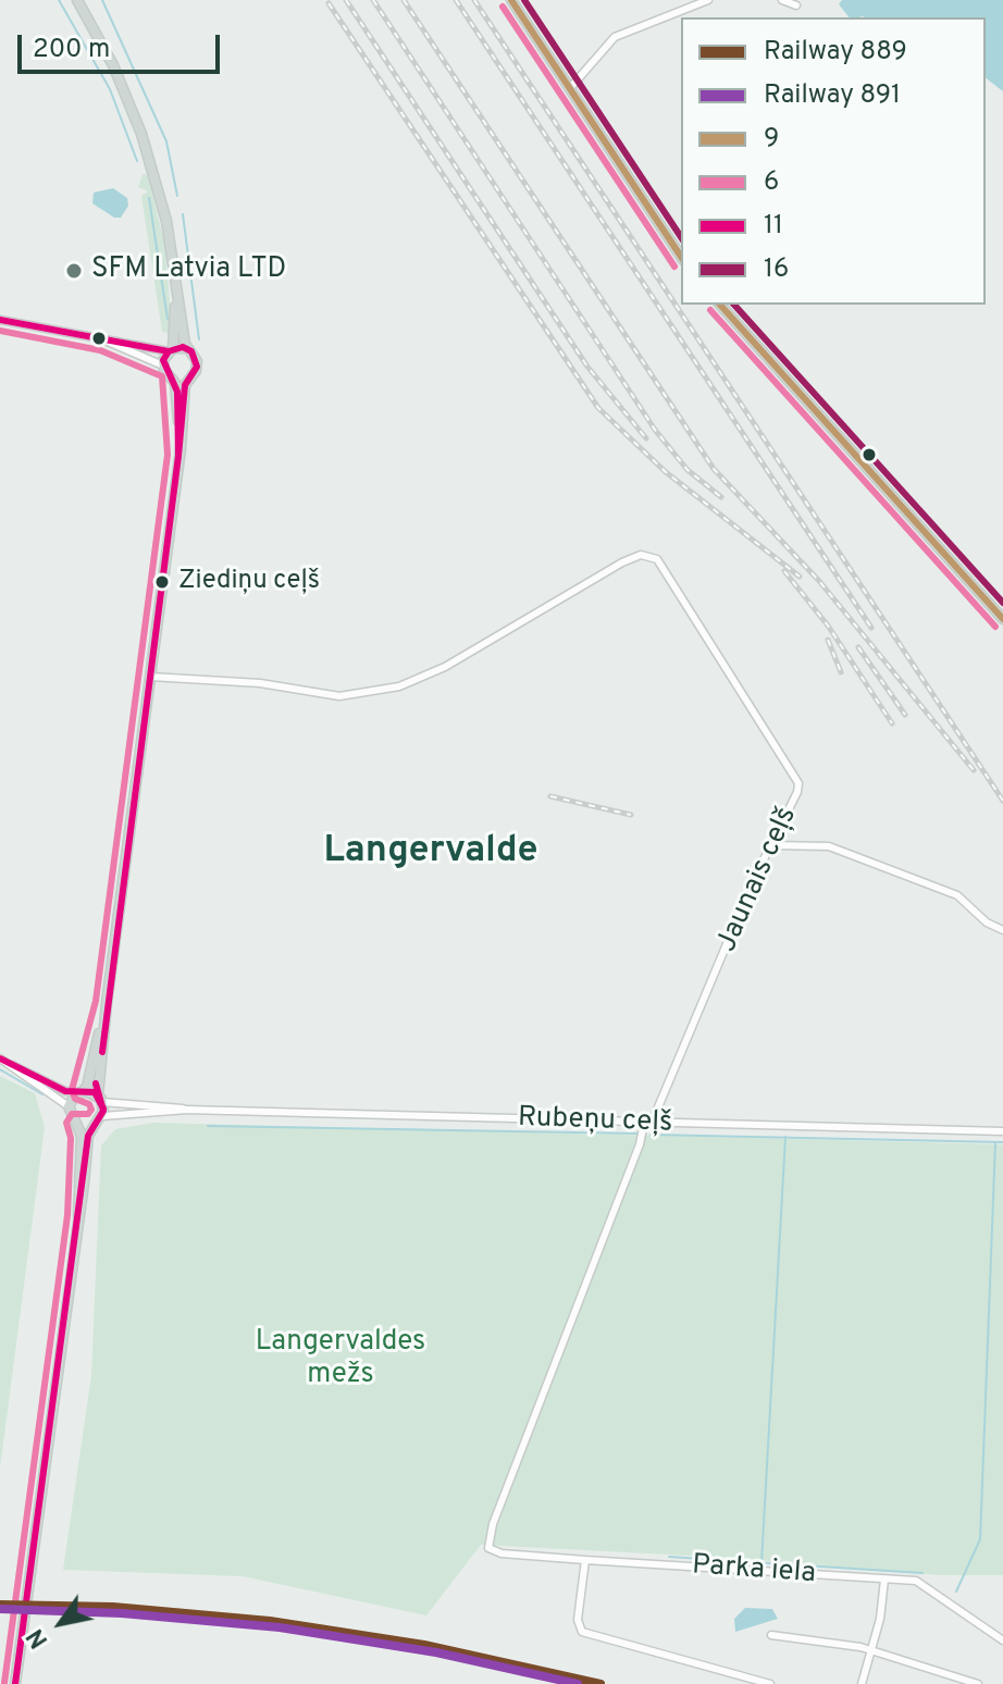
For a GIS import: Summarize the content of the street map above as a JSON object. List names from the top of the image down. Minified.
{"streets":{"street":["Jaunais ceļš","Rubeņu ceļš","Parka iela"]},"crossings":[["Jaunais ceļš","Rubeņu ceļš"],["Jaunais ceļš","Parka iela"]],"districts":["Langervalde"],"parks":["Langervaldes mežs"],"places":["SFM Latvia LTD","Ziediņu ceļš"],"lines":["transit line 9","transit line 16","transit line 6","transit line 11","rail line 889","rail line 891"],"legend":["Railway 889","Railway 891","9","6","11","16"],"scale_bar":"200 m","north":"bottom left"}
